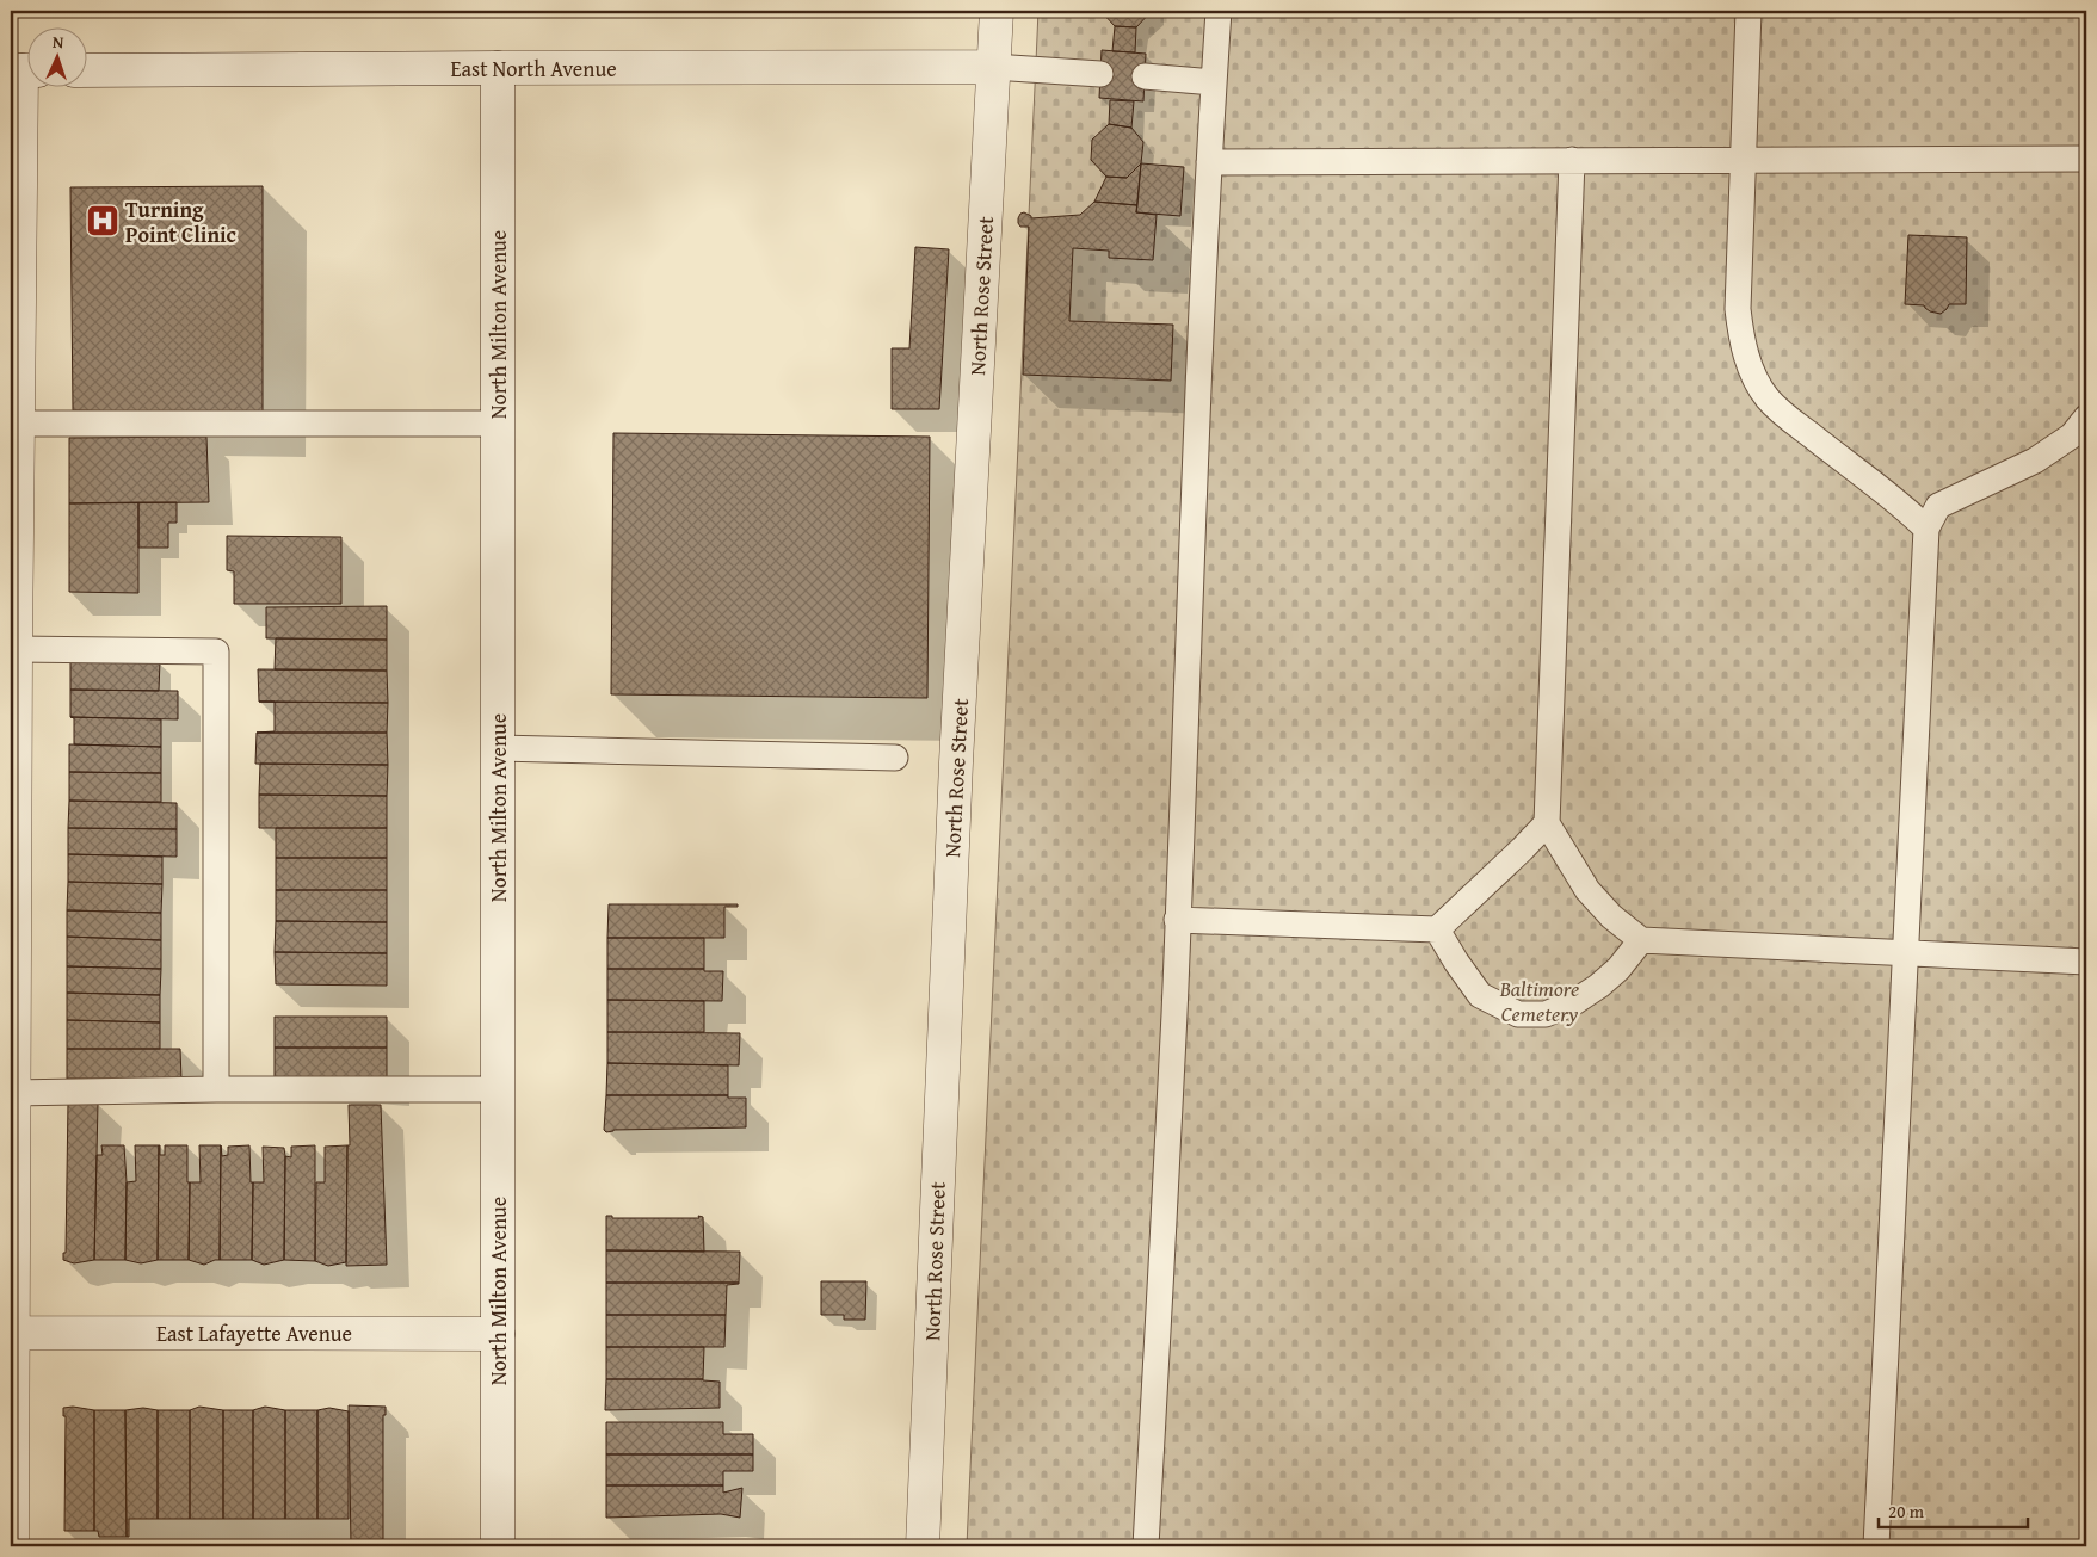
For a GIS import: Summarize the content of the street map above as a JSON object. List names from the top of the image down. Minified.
{"streets":{"street":["East North Avenue","North Rose Street","North Milton Avenue","East Lafayette Avenue"]},"crossings":[["East North Avenue","North Rose Street"],["East North Avenue","North Milton Avenue"],["North Milton Avenue","East Lafayette Avenue"]],"parks":["Baltimore Cemetery"],"places":{"hospital":["Turning Point Clinic"]},"scale_bar":"20 m","north":"top"}
